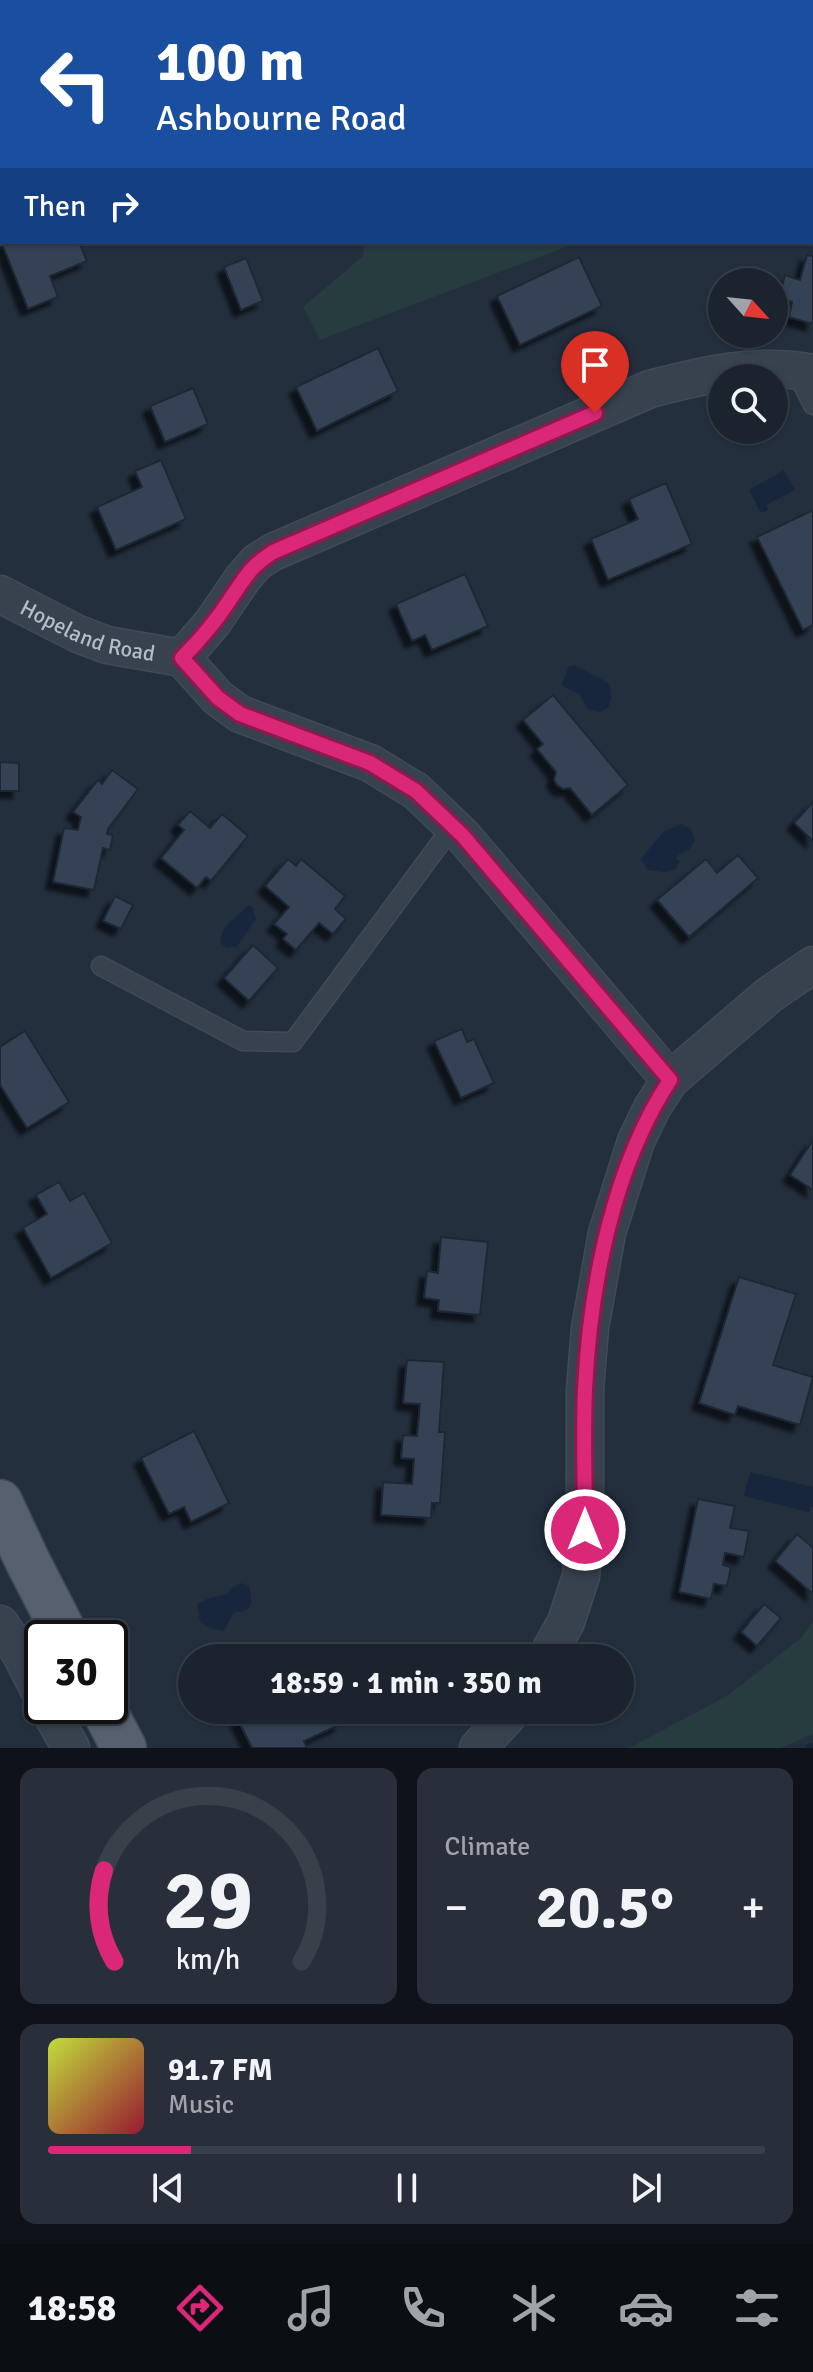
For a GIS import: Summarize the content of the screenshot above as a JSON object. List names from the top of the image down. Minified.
{"streets":{"street":["Hopeland Road"]},"north":"bottom right","page":{"turn":["100 m","Ashbourne Road"],"then":"Then","limit":"30","trip":"18:59 · 1 min · 350 m","tile":"Climate","heat":["−","20.5°","+"],"song":["91.7 FM","Music"],"tabs":"18:58","gauge":["29","km/h"]}}
